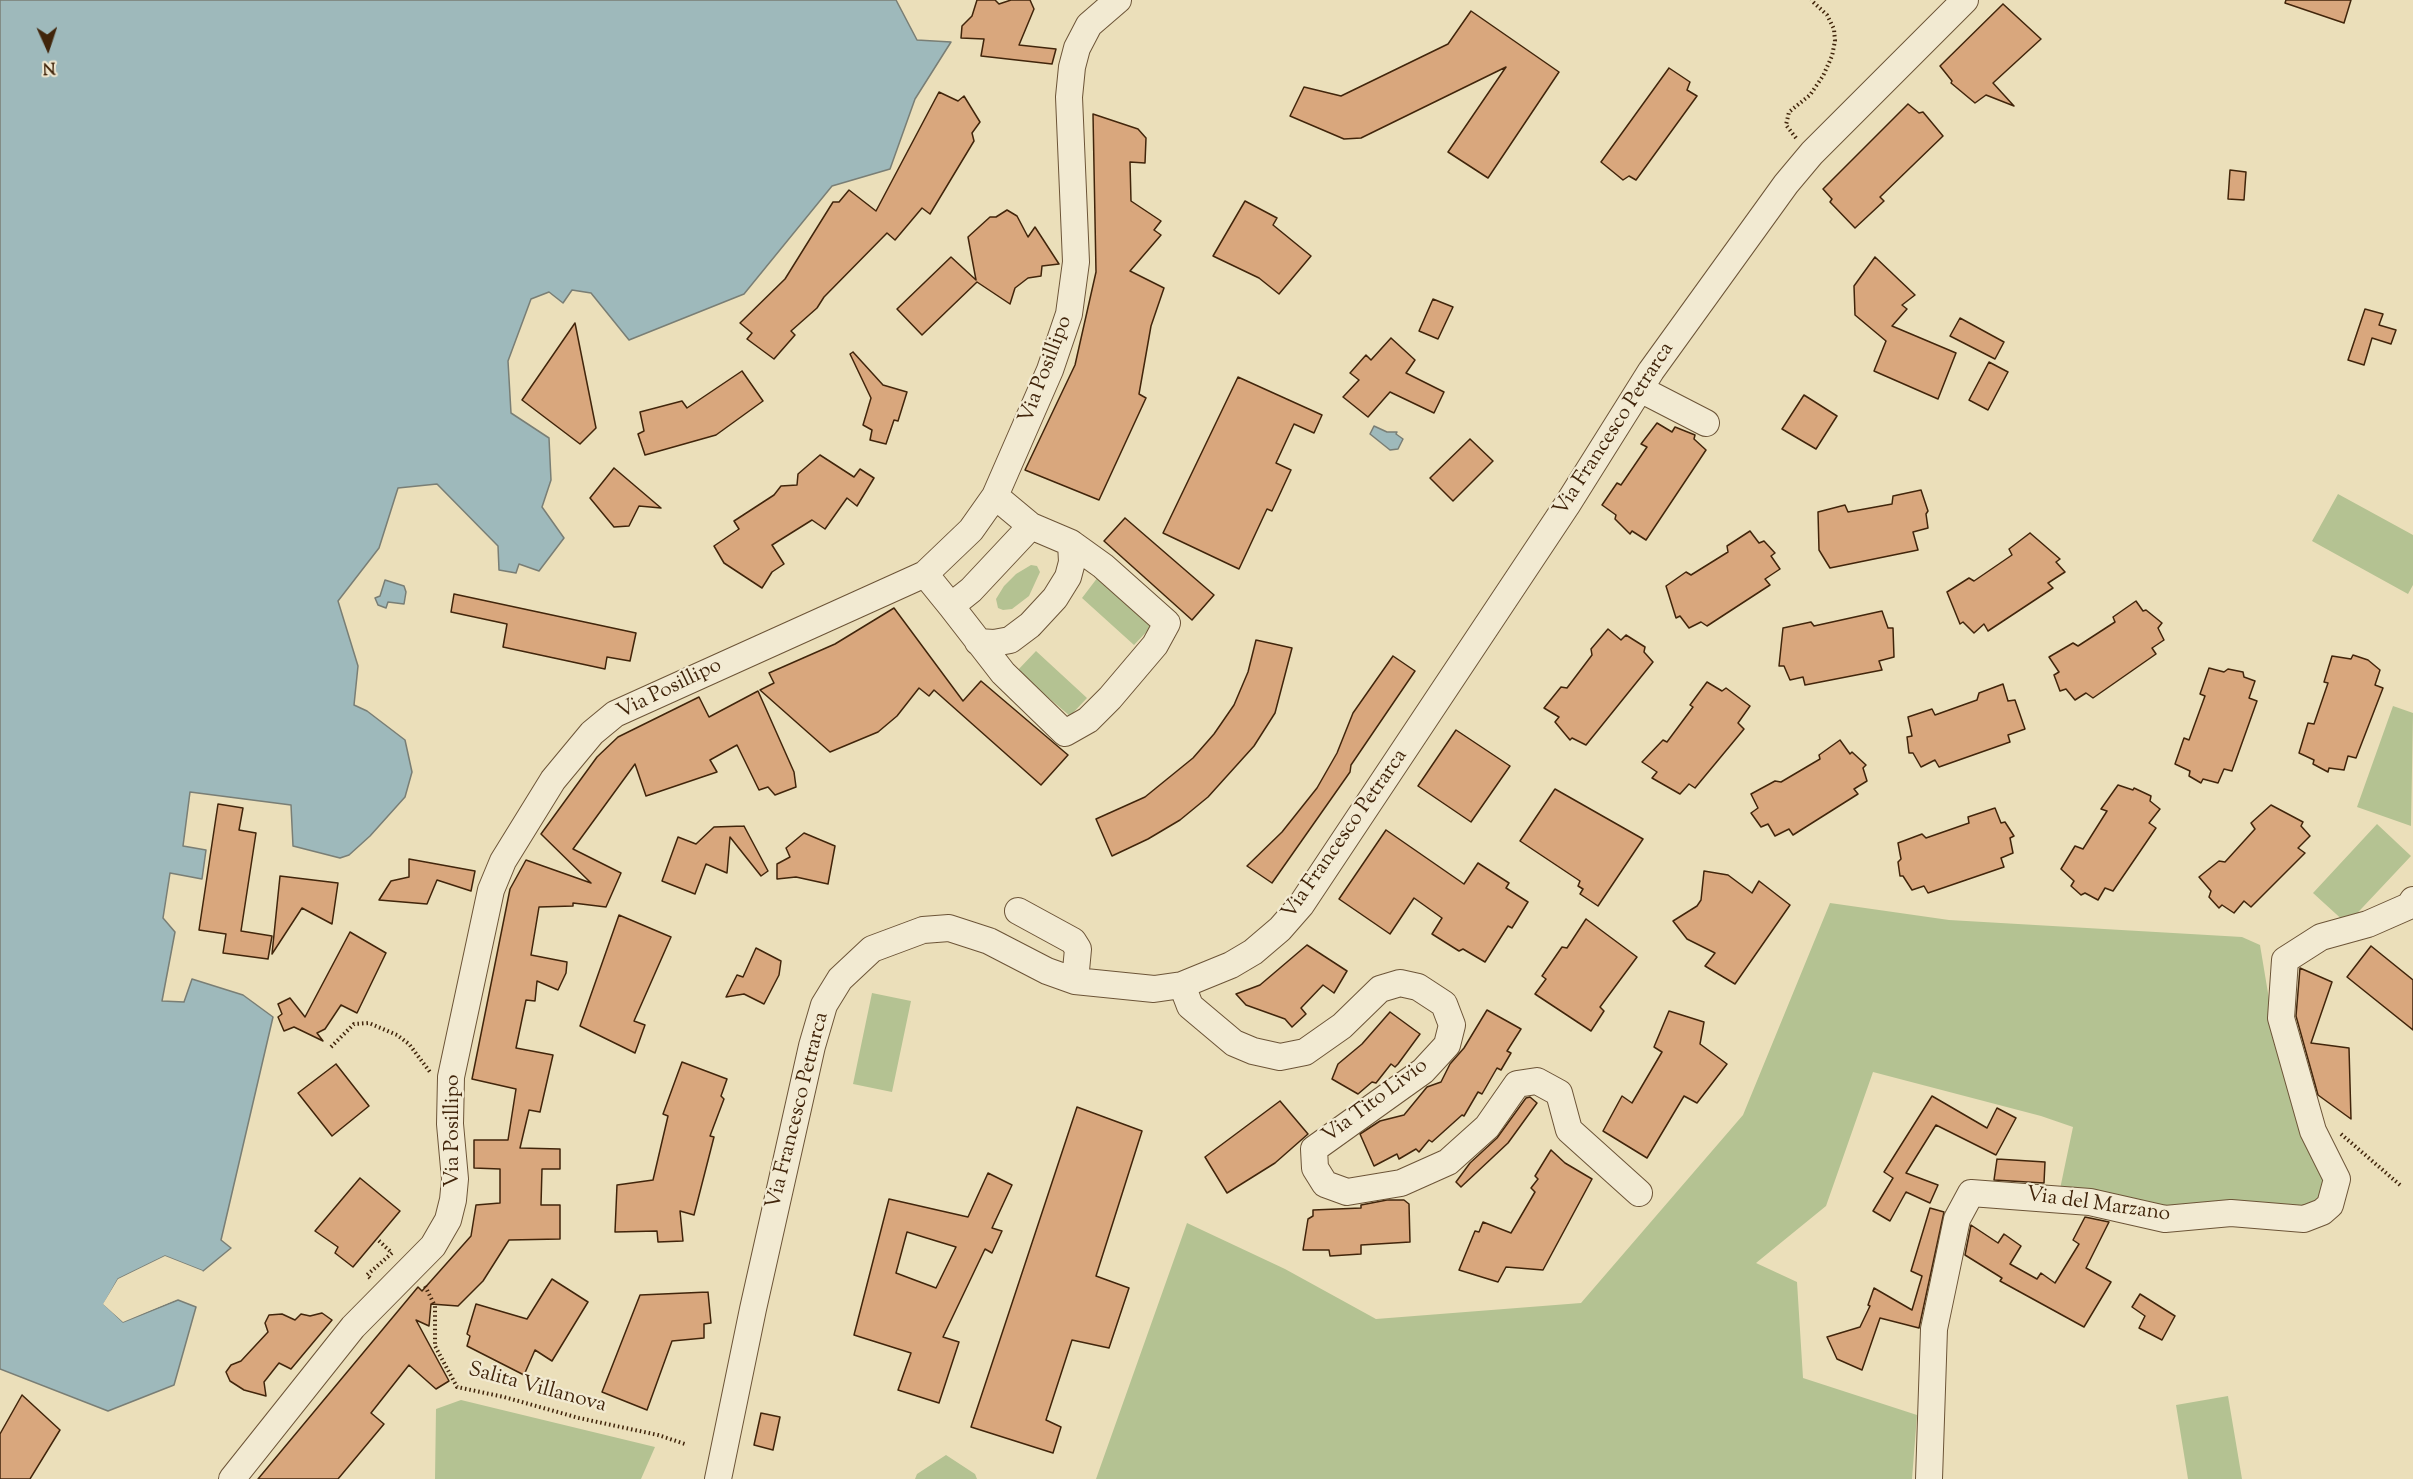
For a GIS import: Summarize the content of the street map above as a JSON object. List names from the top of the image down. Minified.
{"streets":{"street":["Via Posillipo","Via Francesco Petrarca","Via Tito Livio","Via del Marzano"],"path":["Salita Villanova"]},"crossings":[["Via Francesco Petrarca","Via Tito Livio"]],"north":"bottom"}
